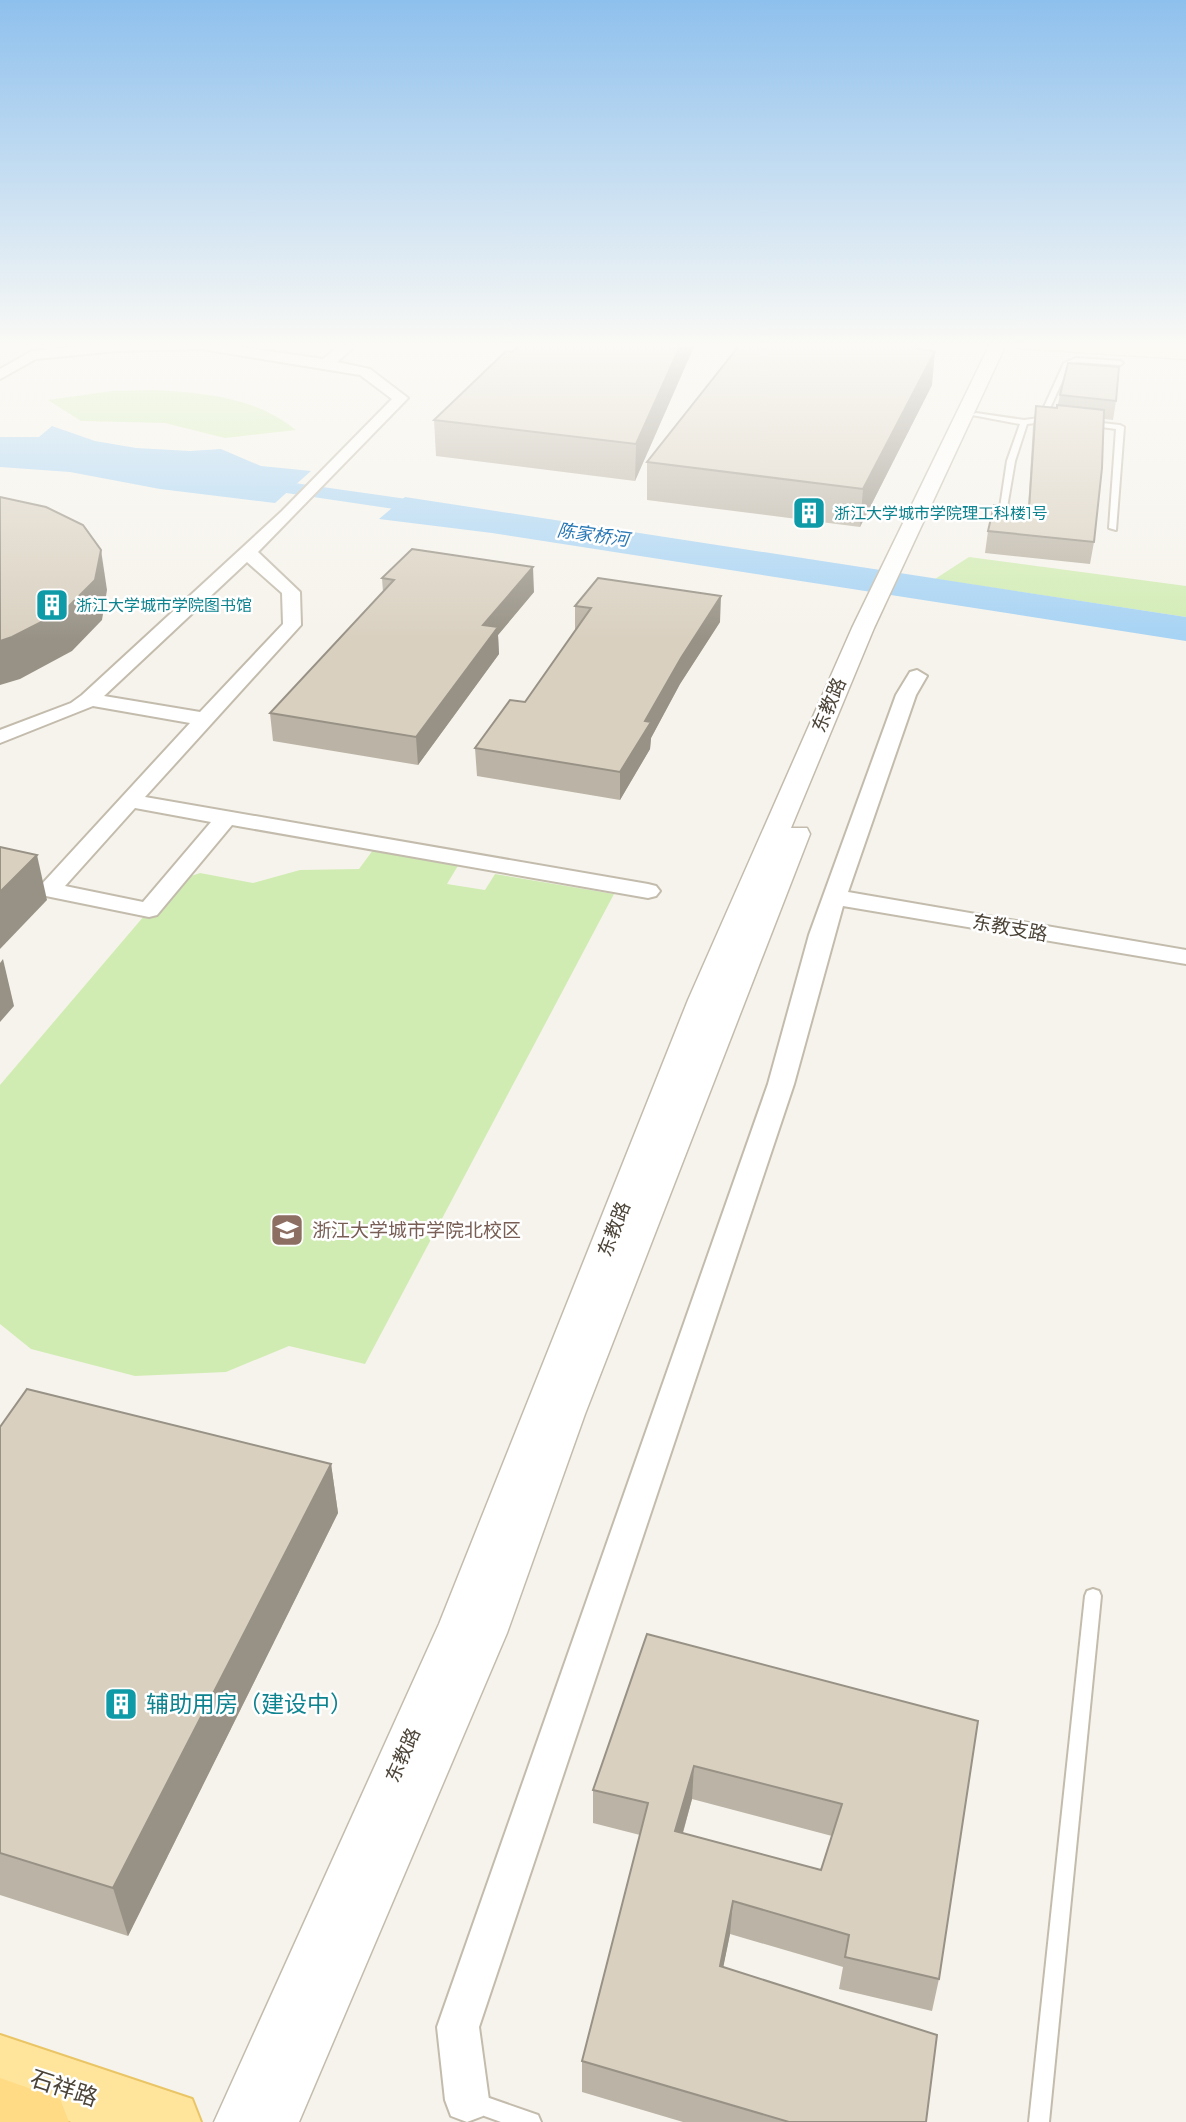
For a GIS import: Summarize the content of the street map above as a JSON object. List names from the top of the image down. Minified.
{"streets":{"main road":["石祥路"],"street":["东教路","东教支路"]},"water":["陈家桥河"],"places":{"building":["浙江大学城市学院理工科楼1号","浙江大学城市学院图书馆","辅助用房（建设中）"],"school or university":["浙江大学城市学院北校区"]}}
